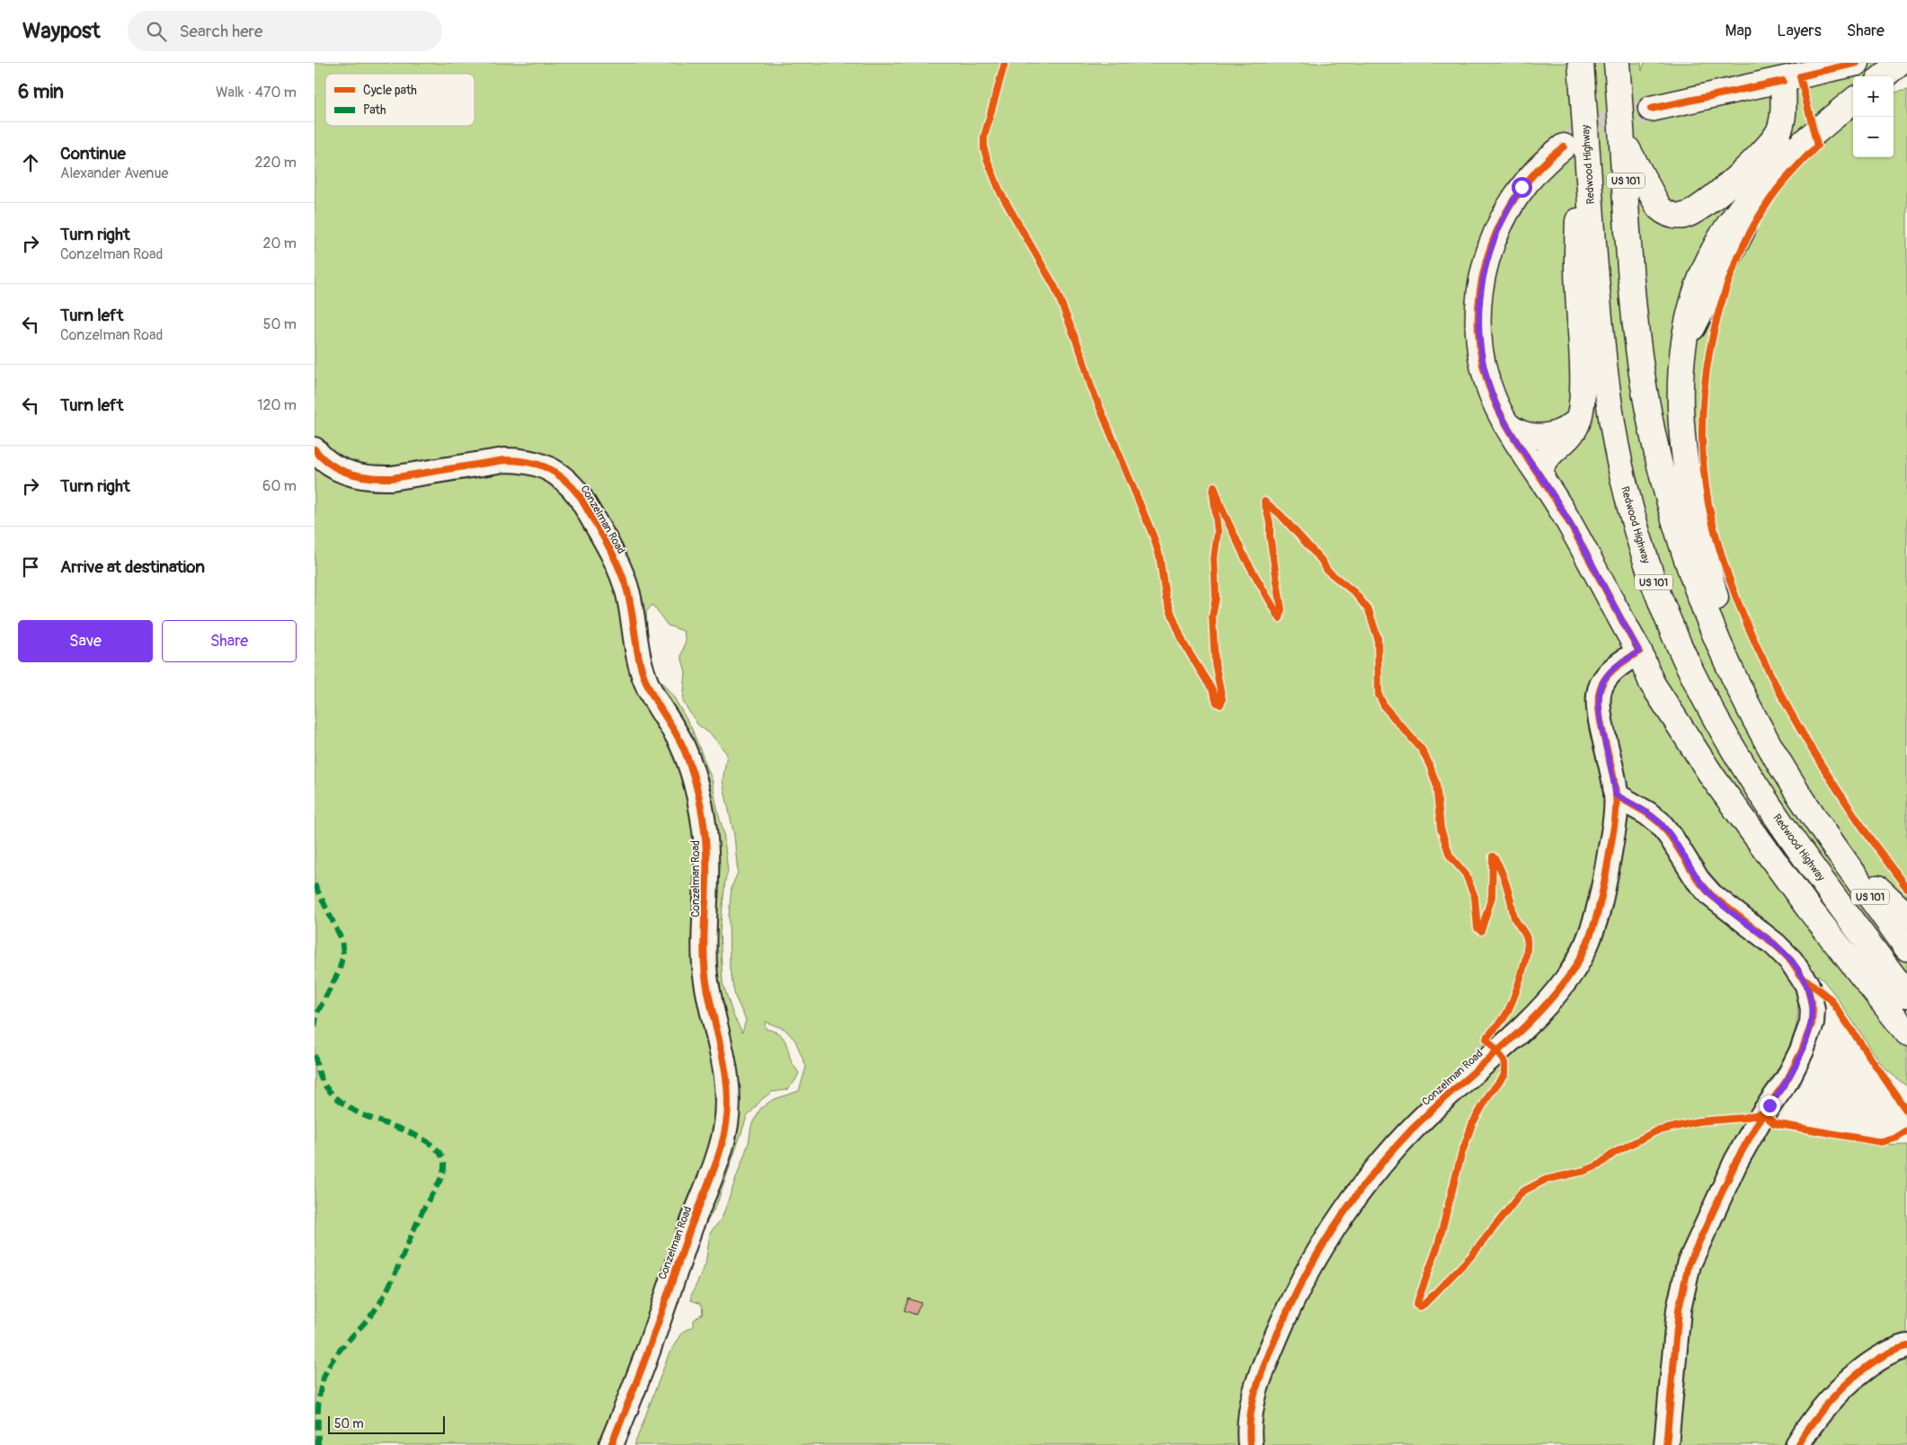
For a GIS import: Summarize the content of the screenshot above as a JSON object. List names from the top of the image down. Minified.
{"streets":{"main road":["Redwood Highway","US 101"],"street":["Conzelman Road"]},"legend":["Cycle path","Path"],"scale_bar":"50 m","page":{"header":"Waypost","search":"Search here","nav":["Map","Layers","Share"],"heading":["6 min","Walk · 470 m"],"map_buttons":["+","−"],"list":[["Continue","Alexander Avenue","220 m"],["Turn right","Conzelman Road","20 m"],["Turn left","Conzelman Road","50 m"],["Turn left","120 m"],["Turn right","60 m"],"Arrive at destination"],"buttons":["Save","Share"],"scale":"50 m"}}
